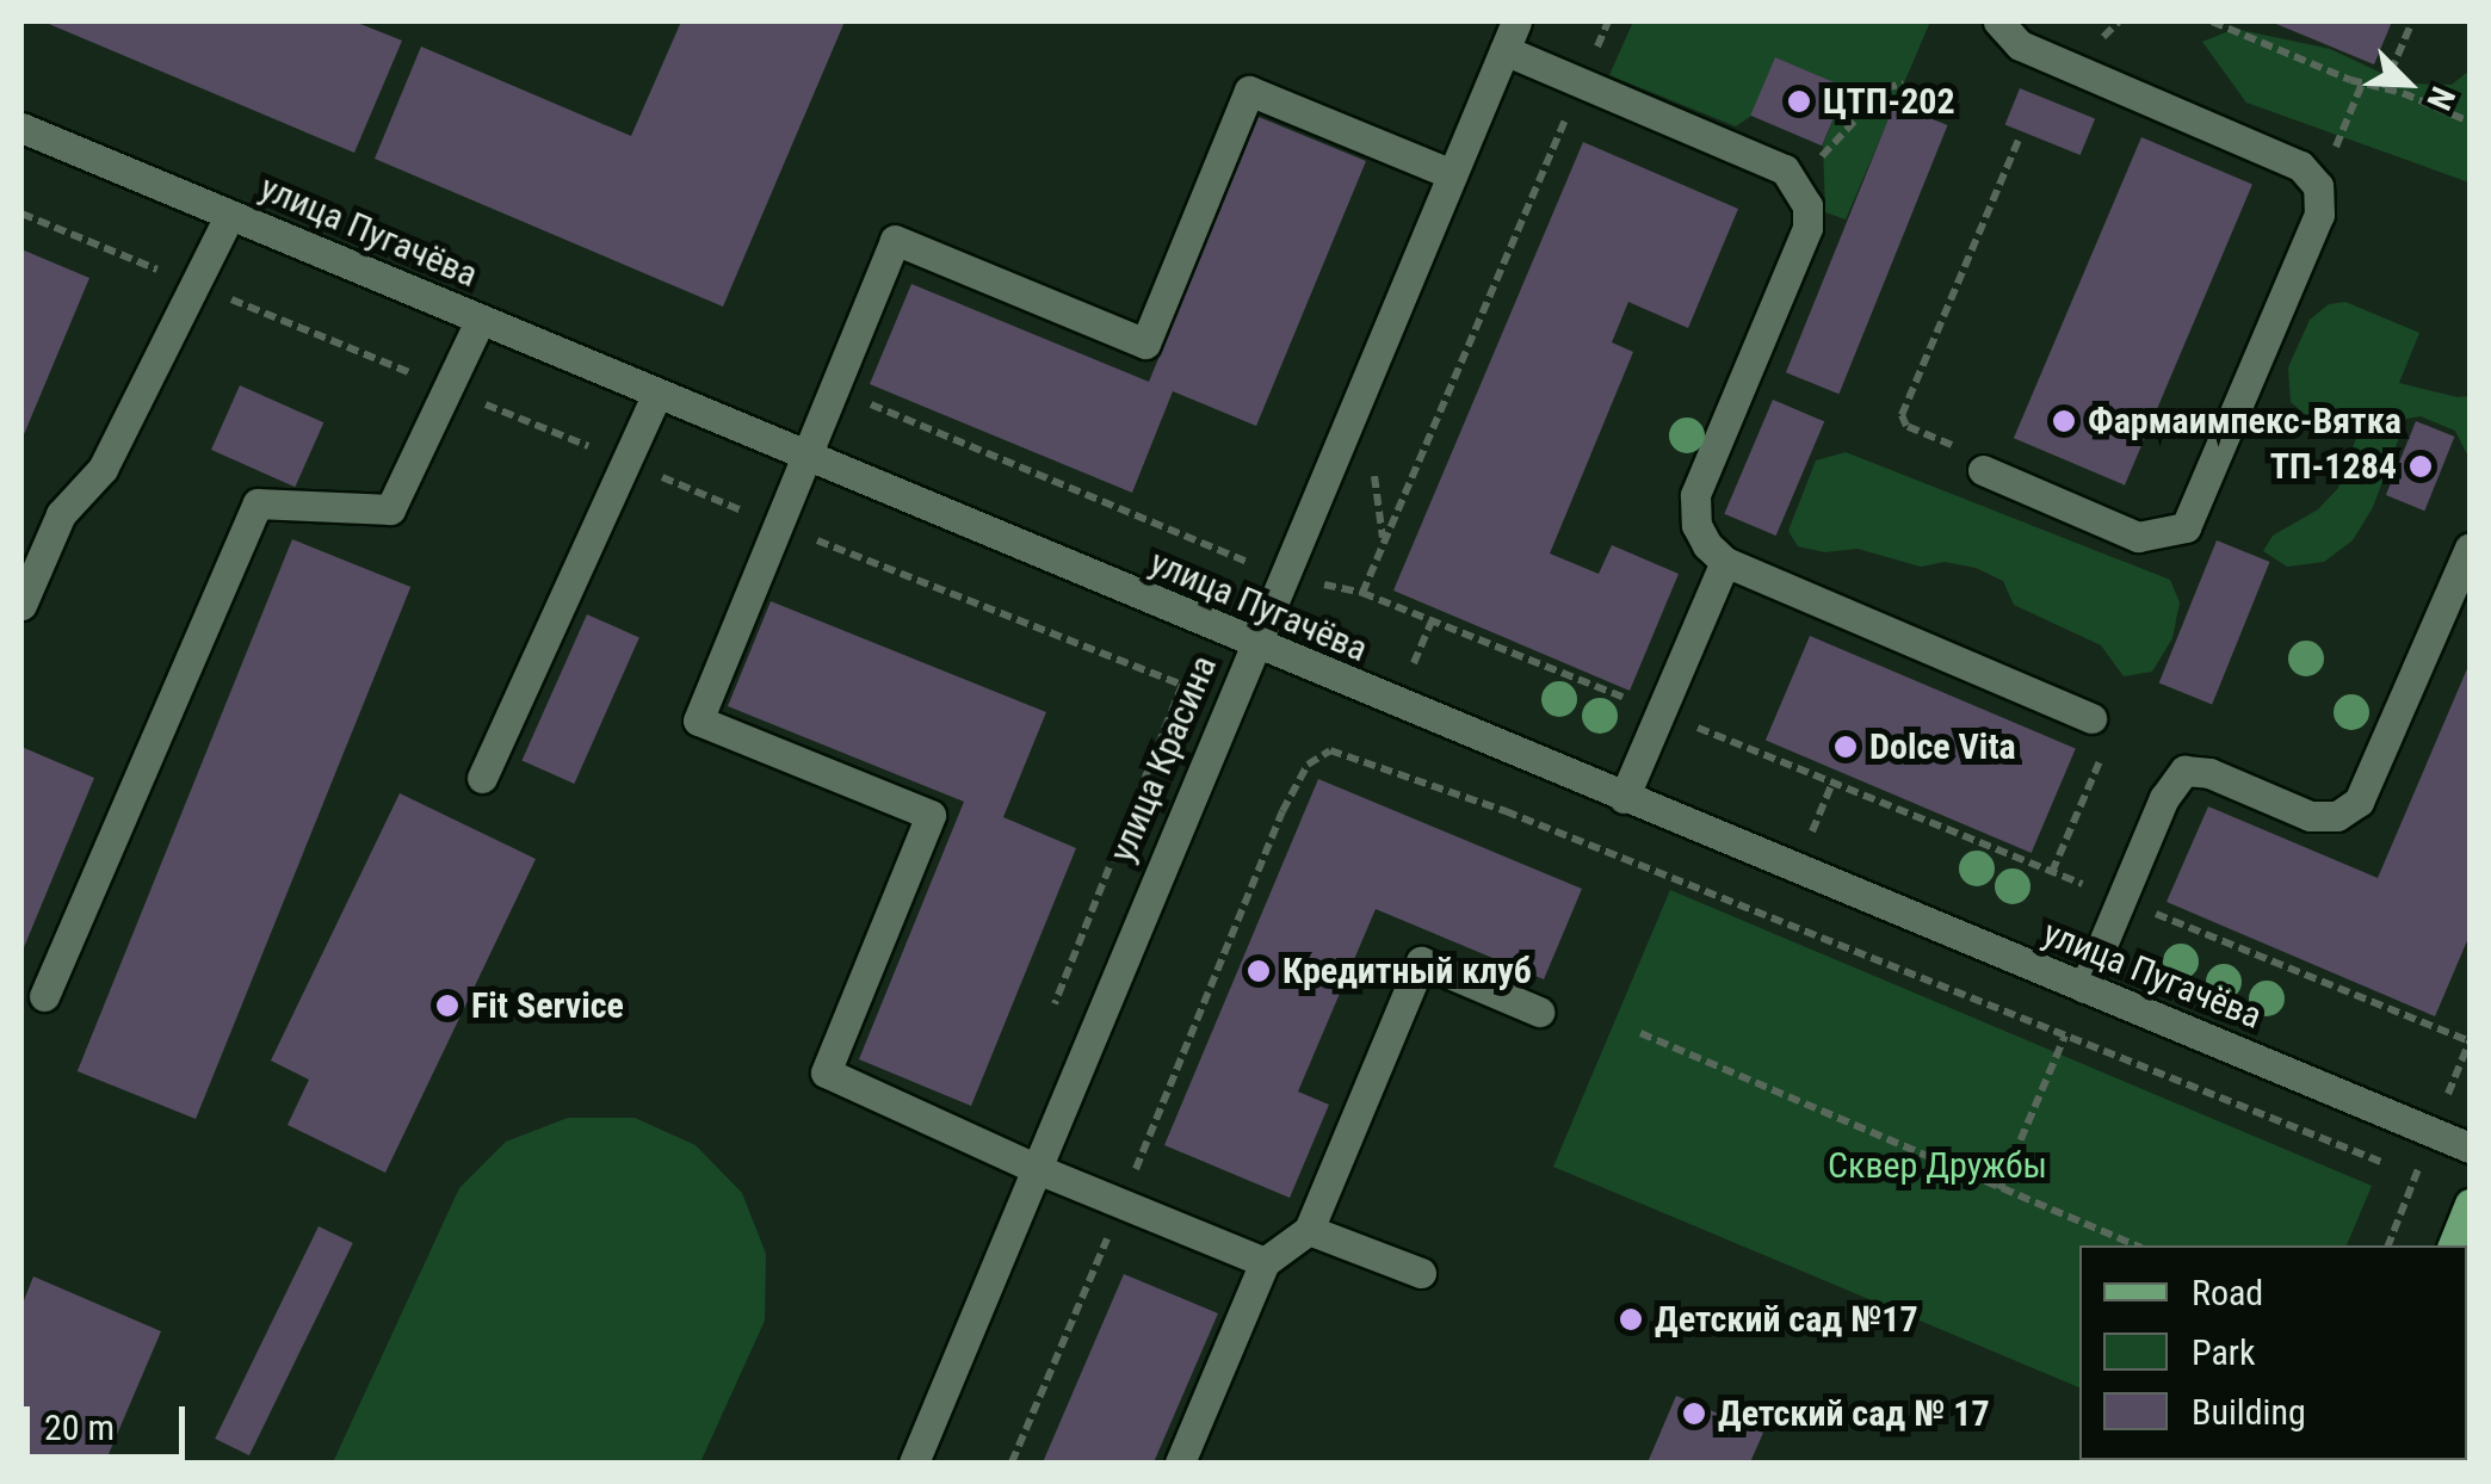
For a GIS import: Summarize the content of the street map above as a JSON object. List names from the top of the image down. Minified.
{"streets":{"street":["улица Пугачёва","улица Красина"]},"crossings":[["улица Пугачёва","улица Красина"]],"parks":["Сквер Дружбы"],"places":["ЦТП-202","Фармаимпекс-Вятка","ТП-1284","Dolce Vita","Кредитный клуб","Fit Service","Детский сад №17","Детский сад № 17"],"legend":["Road","Park","Building"],"scale_bar":"20 m","north":"bottom right"}
